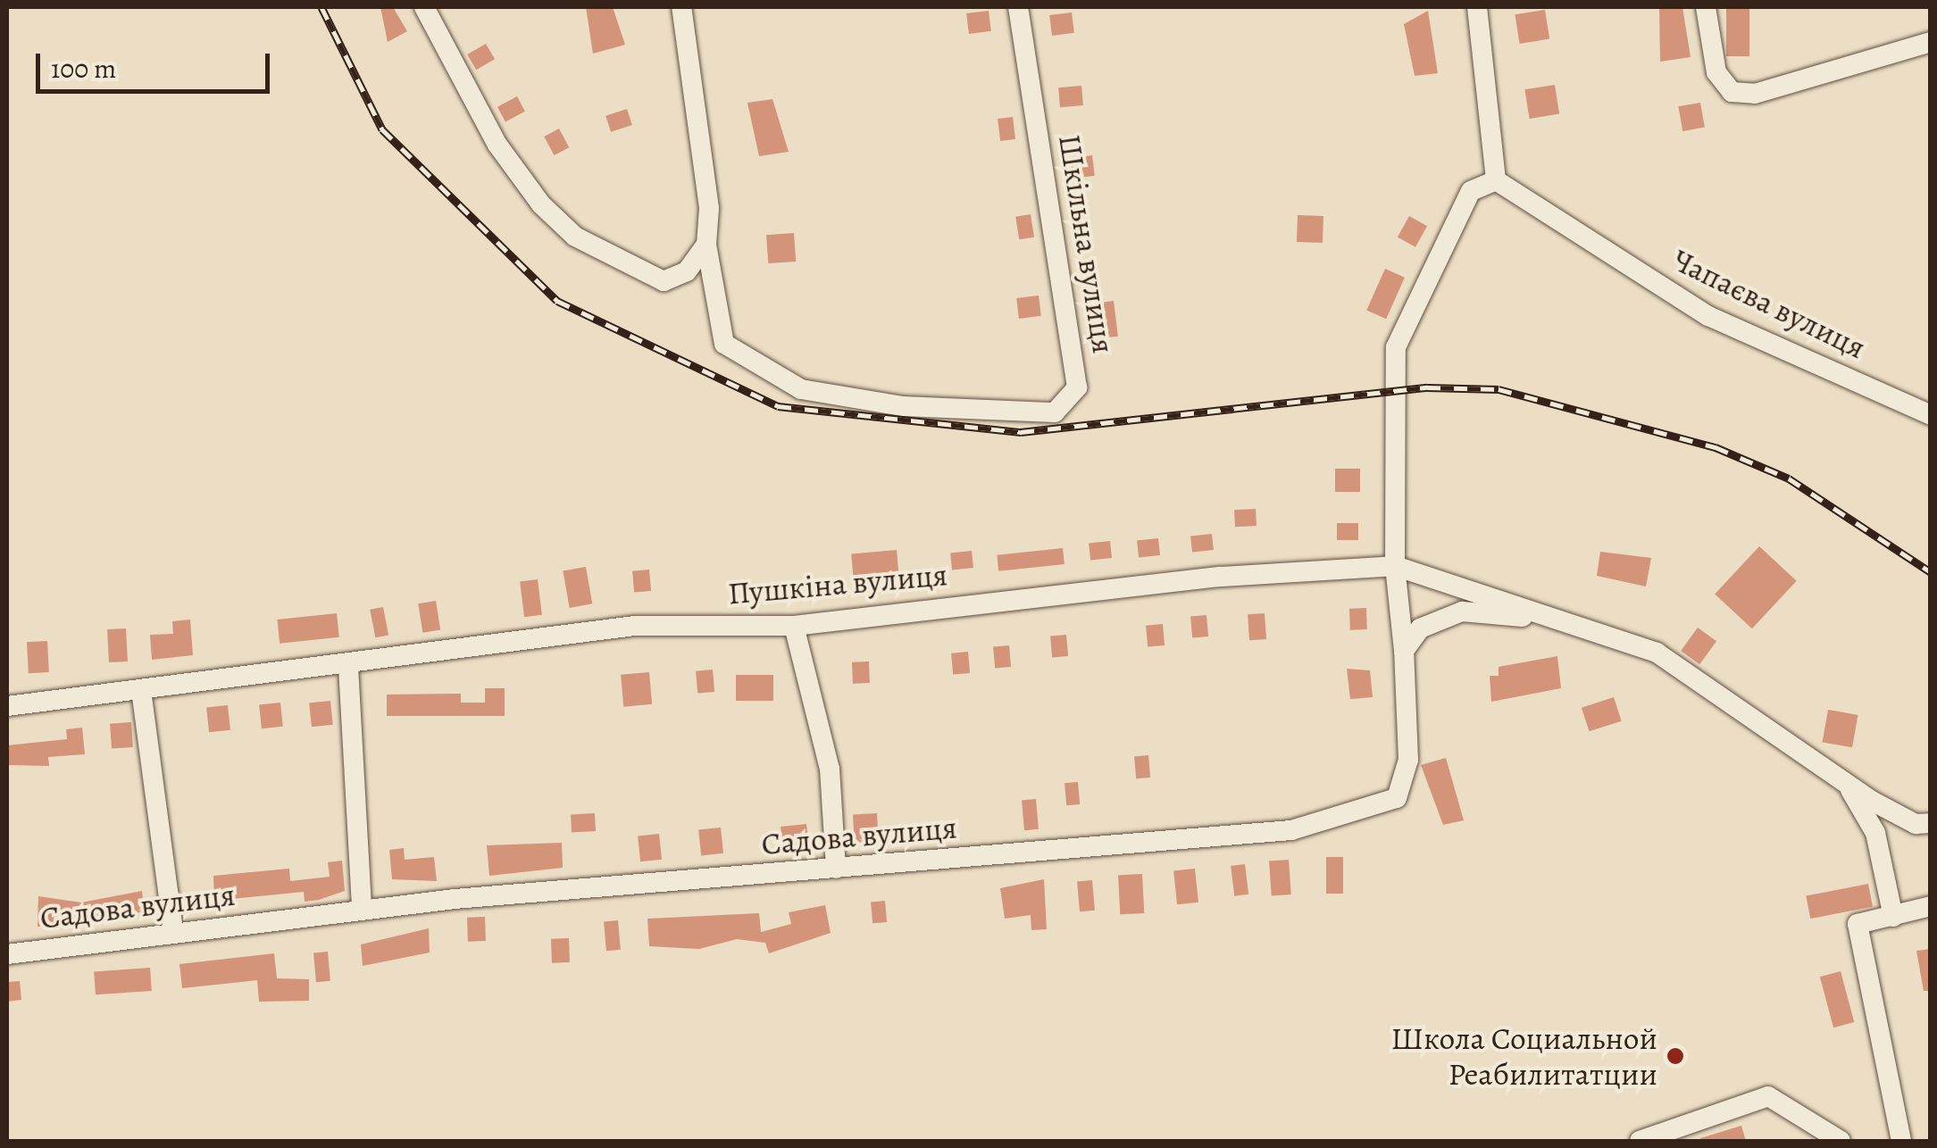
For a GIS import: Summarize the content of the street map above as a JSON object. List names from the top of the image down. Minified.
{"streets":{"street":["Шкільна вулиця","Чапаєва вулиця","Пушкіна вулиця","Садова вулиця"]},"crossings":[["Пушкіна вулиця","Садова вулиця"]],"places":["Школа Социальной Реабилитатции"],"scale_bar":"100 m"}
